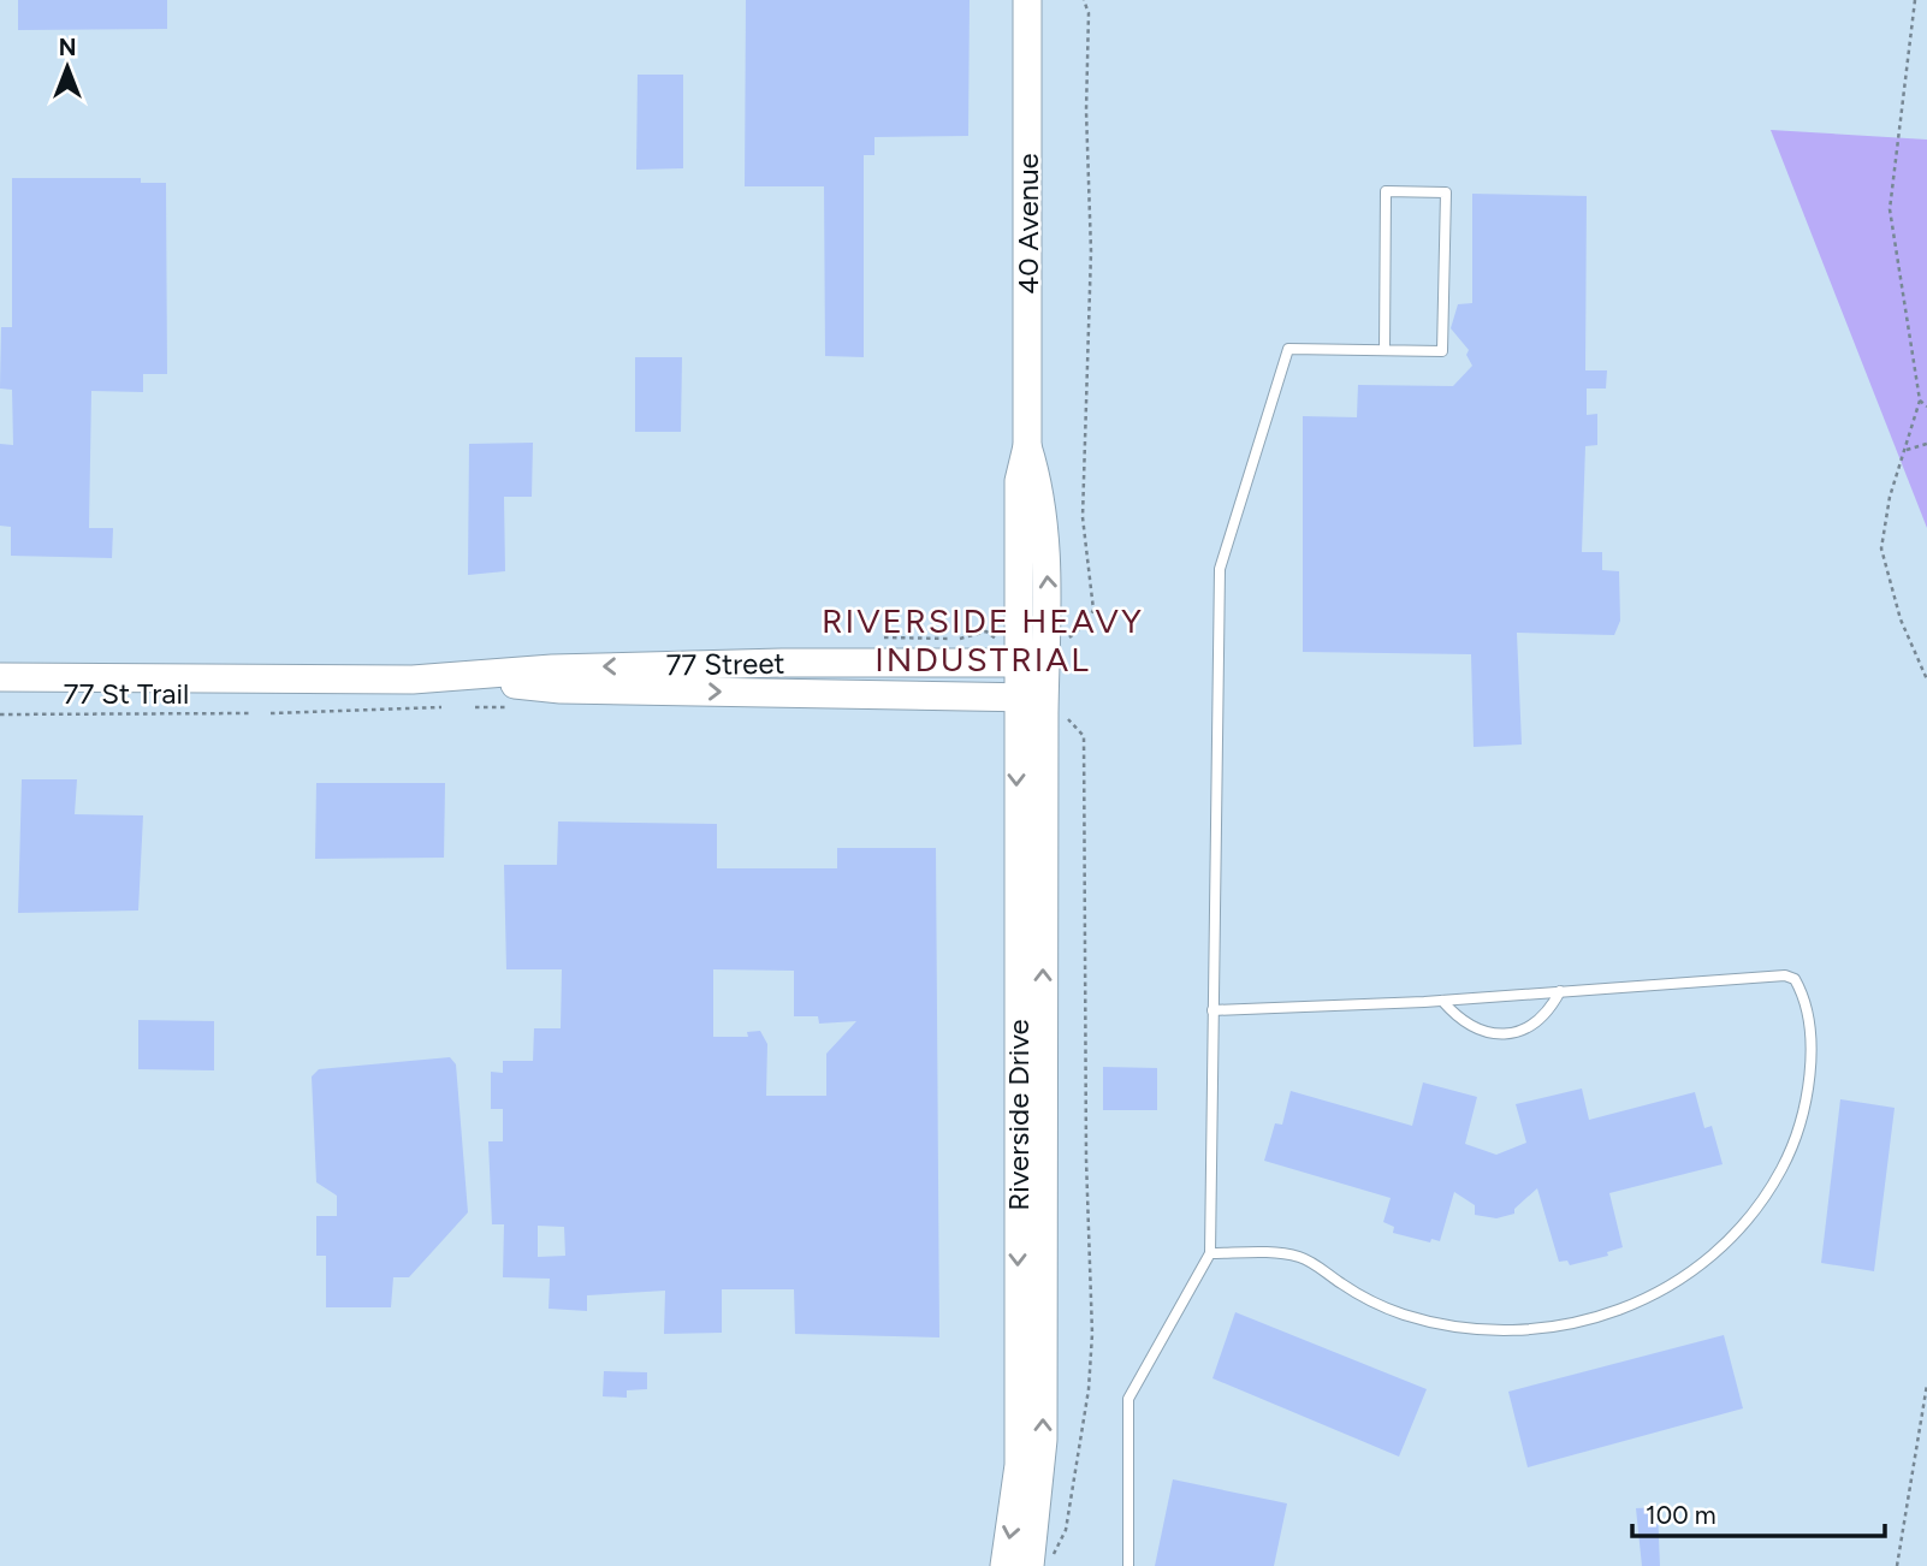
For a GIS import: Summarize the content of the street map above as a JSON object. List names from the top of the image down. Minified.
{"streets":{"main road":["40 Avenue","77 Street","Riverside Drive"],"path":["77 St Trail"]},"crossings":[["40 Avenue","77 Street"],["40 Avenue","Riverside Drive"],["77 Street","Riverside Drive"]],"districts":["RIVERSIDE HEAVY INDUSTRIAL"],"scale_bar":"100 m","north":"top"}
